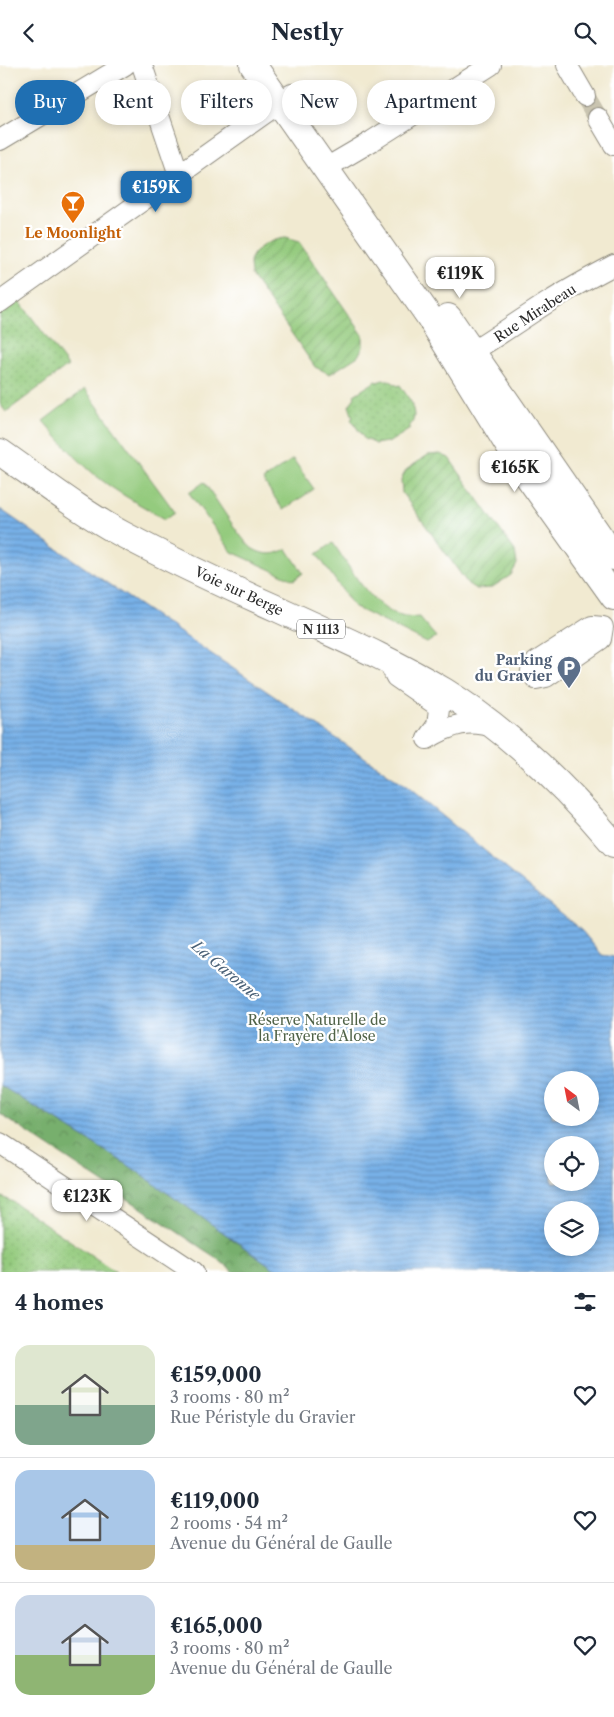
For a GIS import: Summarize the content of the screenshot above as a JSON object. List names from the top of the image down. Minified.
{"streets":{"main road":["Voie sur Berge","N 1113"],"street":["Rue Mirabeau"]},"water":["La Garonne"],"parks":["Réserve Naturelle de la Frayère d'Alose"],"places":{"bar":["Le Moonlight"],"parking":["Parking du Gravier"]},"north":"top left","page":{"header":"Nestly","chip":["Buy","Rent","Filters","New","Apartment"],"price":["€159K","€119K","€165K","€123K"],"heading":"4 homes","list":[{"name":"€159,000","note":"3 rooms · 80 m² · Rue Péristyle du Gravier"},{"name":"€119,000","note":"2 rooms · 54 m² · Avenue du Général de Gaulle"},{"name":"€165,000","note":"3 rooms · 80 m² · Avenue du Général de Gaulle"}]}}
